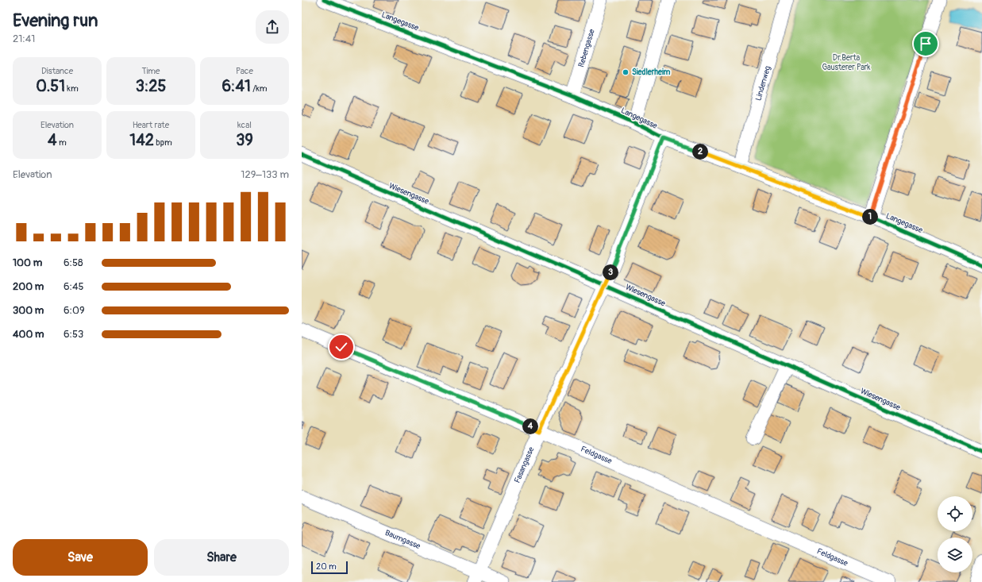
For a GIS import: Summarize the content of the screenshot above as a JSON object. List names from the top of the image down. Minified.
{"streets":{"street":["Langegasse","Rebengasse","Lindenweg","Wiesengasse","Feldgasse","Fasangasse","Baumgasse"]},"crossings":[["Langegasse","Rebengasse"],["Langegasse","Lindenweg"],["Langegasse","Fasangasse"],["Wiesengasse","Fasangasse"],["Feldgasse","Fasangasse"],["Fasangasse","Baumgasse"]],"parks":["Dr.Berta Gausterer Park"],"places":["Siedlerheim"],"scale_bar":"20 m","page":{"heading":["Evening run","21:41"],"stats":[["Distance","0.51 km"],["Time","3:25"],["Pace","6:41 /km"],["Elevation","4 m"],["Heart rate","142 bpm"],["kcal","39"]],"pins":["2","1","3","4"],"chart":["Elevation","129–133 m"],"list":[{"name":"100 m","note":"6:58"},{"name":"200 m","note":"6:45"},{"name":"300 m","note":"6:09"},{"name":"400 m","note":"6:53"}],"buttons":["Save","Share"],"scale":"20 m"}}
